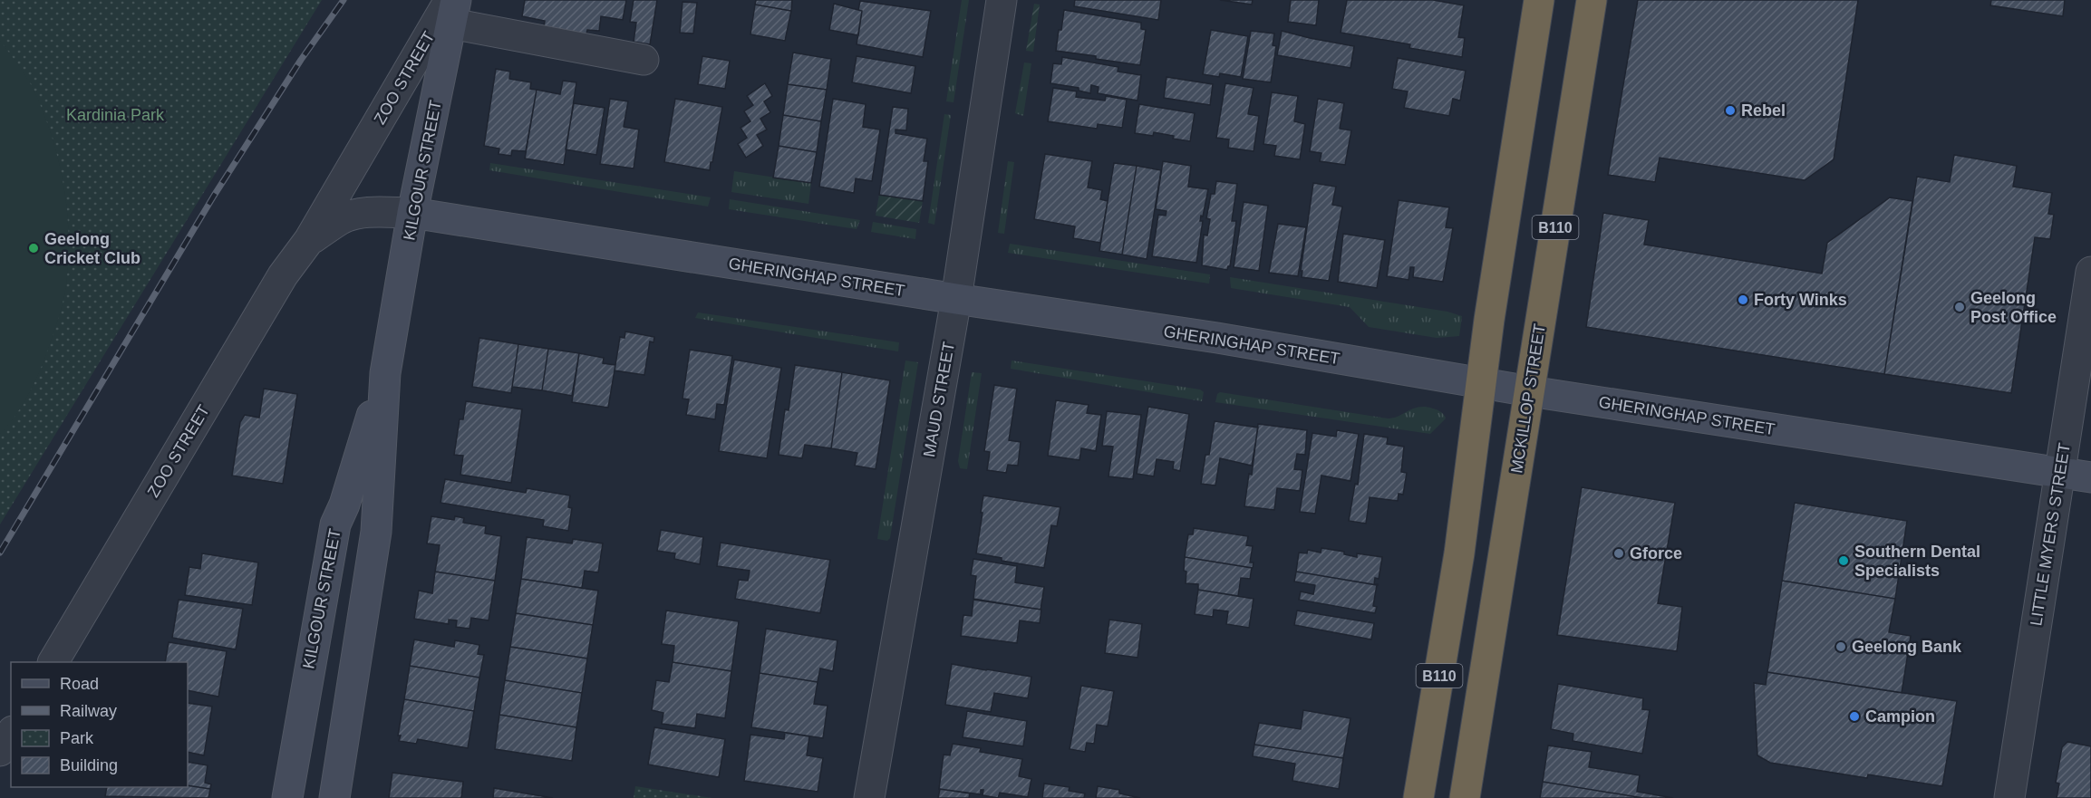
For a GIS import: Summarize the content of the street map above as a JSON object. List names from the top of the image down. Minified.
{"streets":{"highway":["B110","MCKILLOP STREET"],"street":["ZOO STREET","KILGOUR STREET","GHERINGHAP STREET","MAUD STREET","LITTLE MYERS STREET"]},"crossings":[["ZOO STREET","KILGOUR STREET"],["ZOO STREET","GHERINGHAP STREET"],["KILGOUR STREET","GHERINGHAP STREET"],["B110","GHERINGHAP STREET"],["GHERINGHAP STREET","MCKILLOP STREET"],["GHERINGHAP STREET","MAUD STREET"],["GHERINGHAP STREET","LITTLE MYERS STREET"]],"parks":["Kardinia Park"],"places":["Rebel","Geelong Cricket Club","Forty Winks","Geelong Post Office","Gforce","Southern Dental Specialists","Geelong Bank","Campion"],"legend":["Road","Railway","Park","Building"]}
